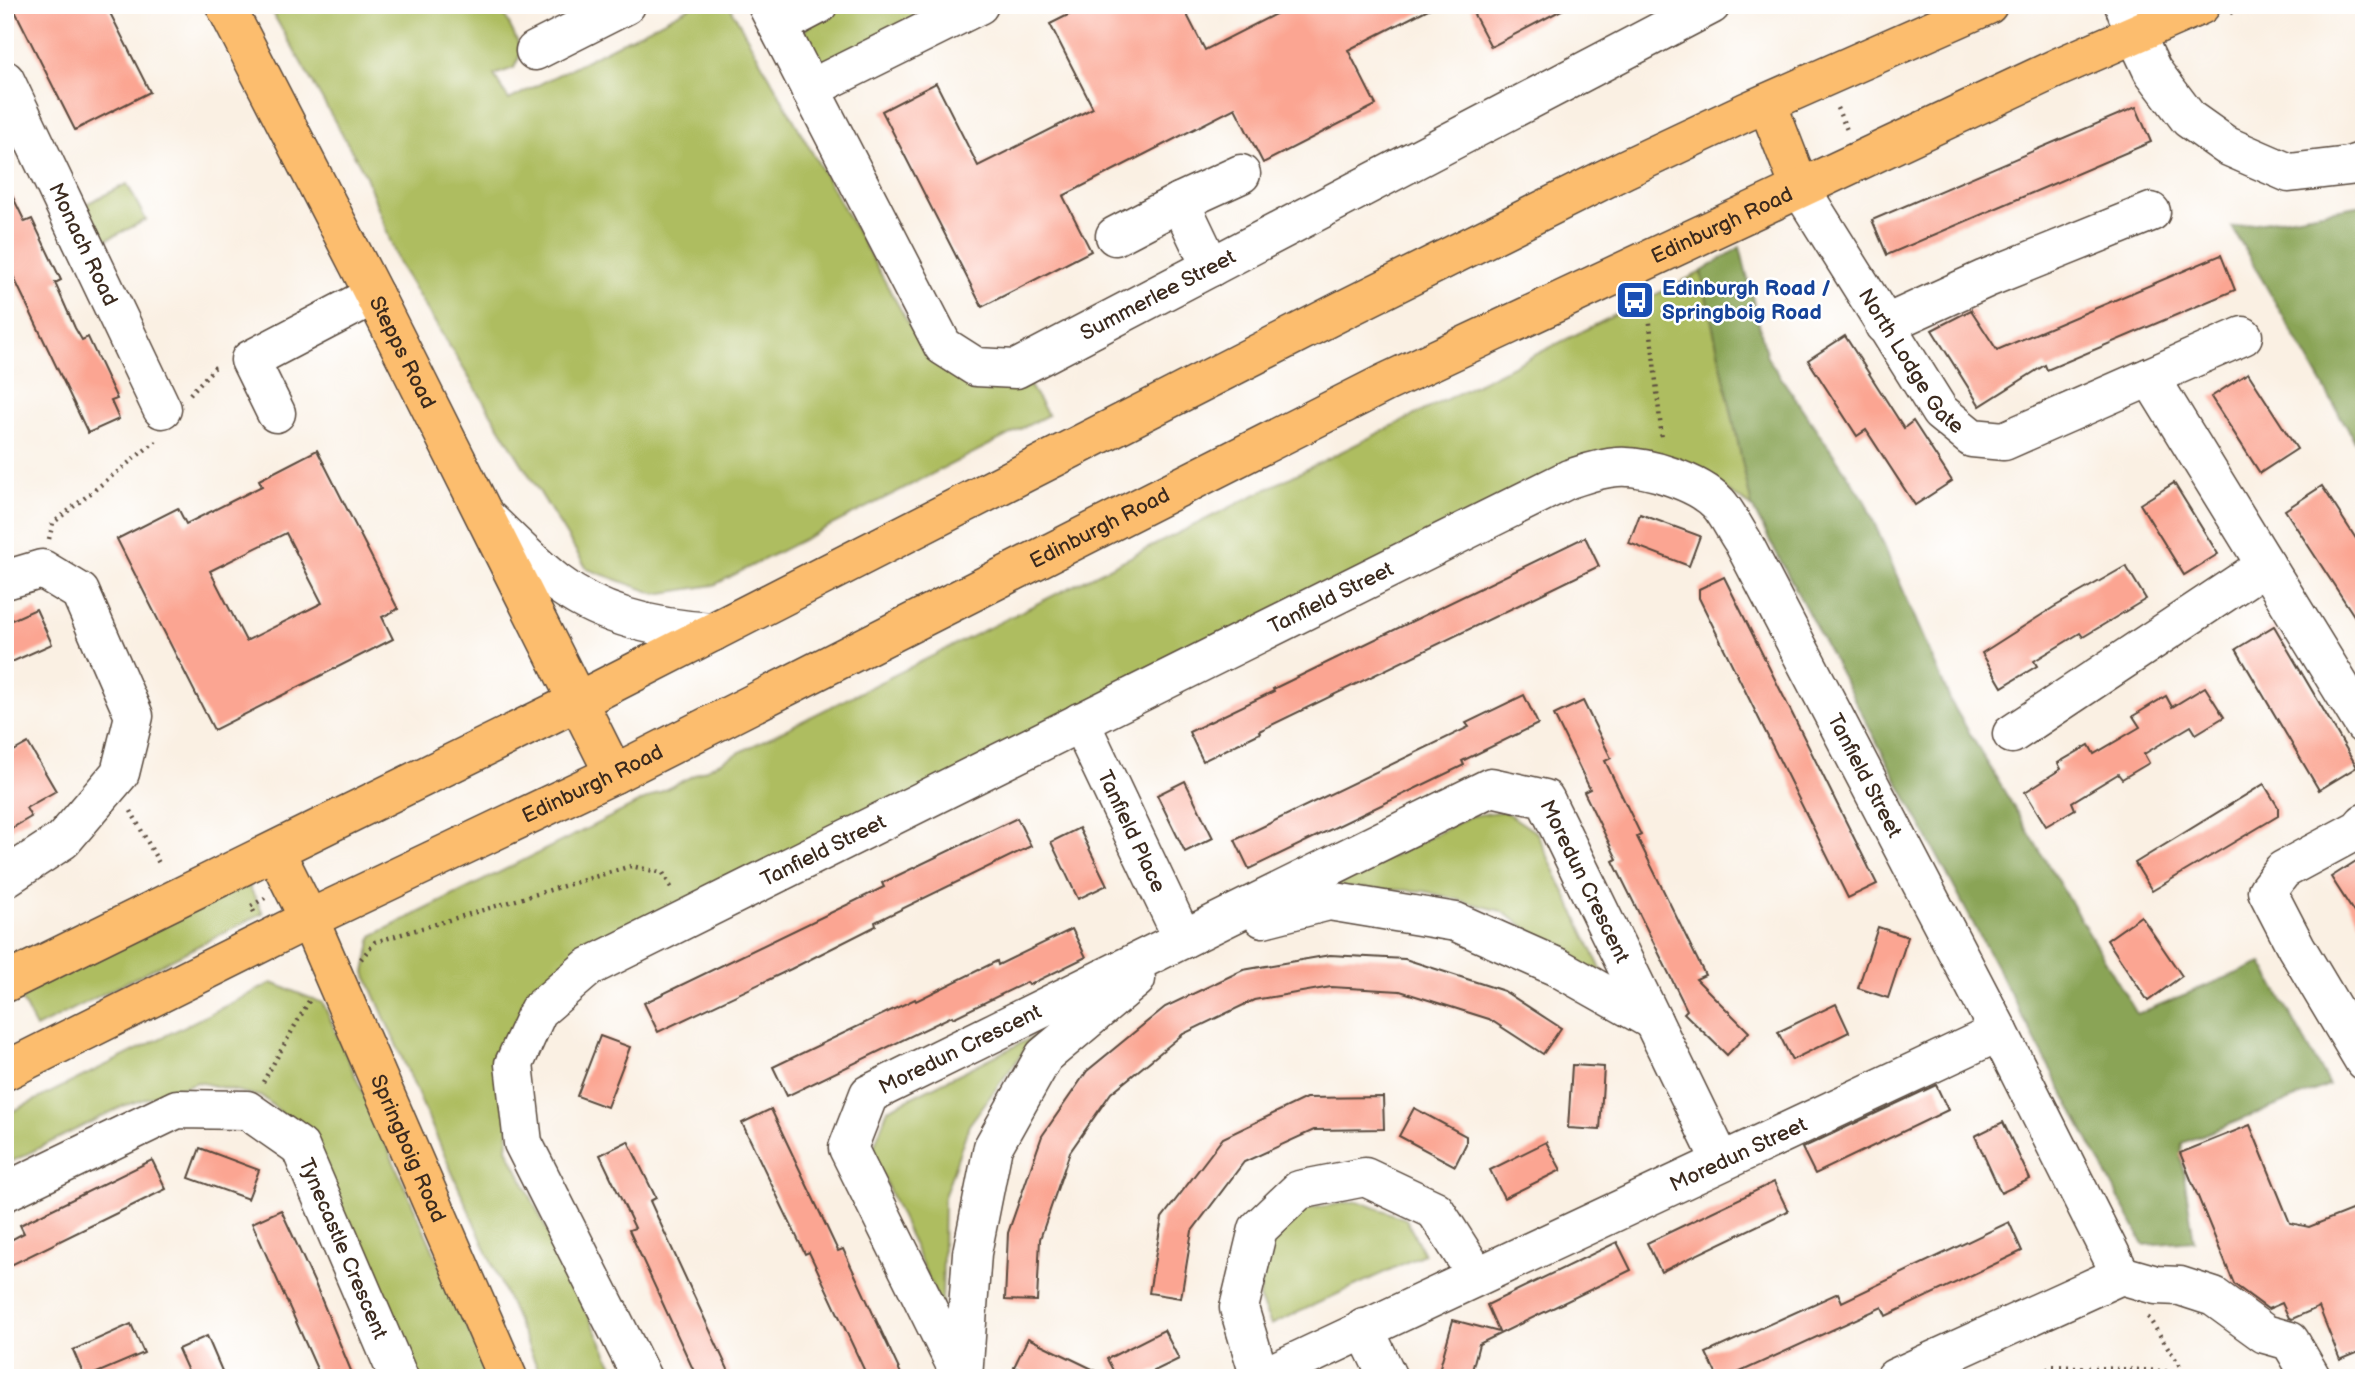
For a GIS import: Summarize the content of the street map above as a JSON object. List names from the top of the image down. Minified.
{"streets":{"main road":["Edinburgh Road","Stepps Road","Springboig Road"],"street":["Monach Road","Summerlee Street","North Lodge Gate","Tanfield Street","Tanfield Place","Moredun Crescent","Moredun Street","Tynecastle Crescent"]},"crossings":[["Edinburgh Road","Stepps Road"],["Edinburgh Road","North Lodge Gate"],["Edinburgh Road","Springboig Road"],["Tanfield Street","Tanfield Place"],["Tanfield Street","Moredun Street"],["Tanfield Place","Moredun Crescent"],["Moredun Crescent","Moredun Street"]],"places":{"bus stop":["Edinburgh Road / Springboig Road"]}}
